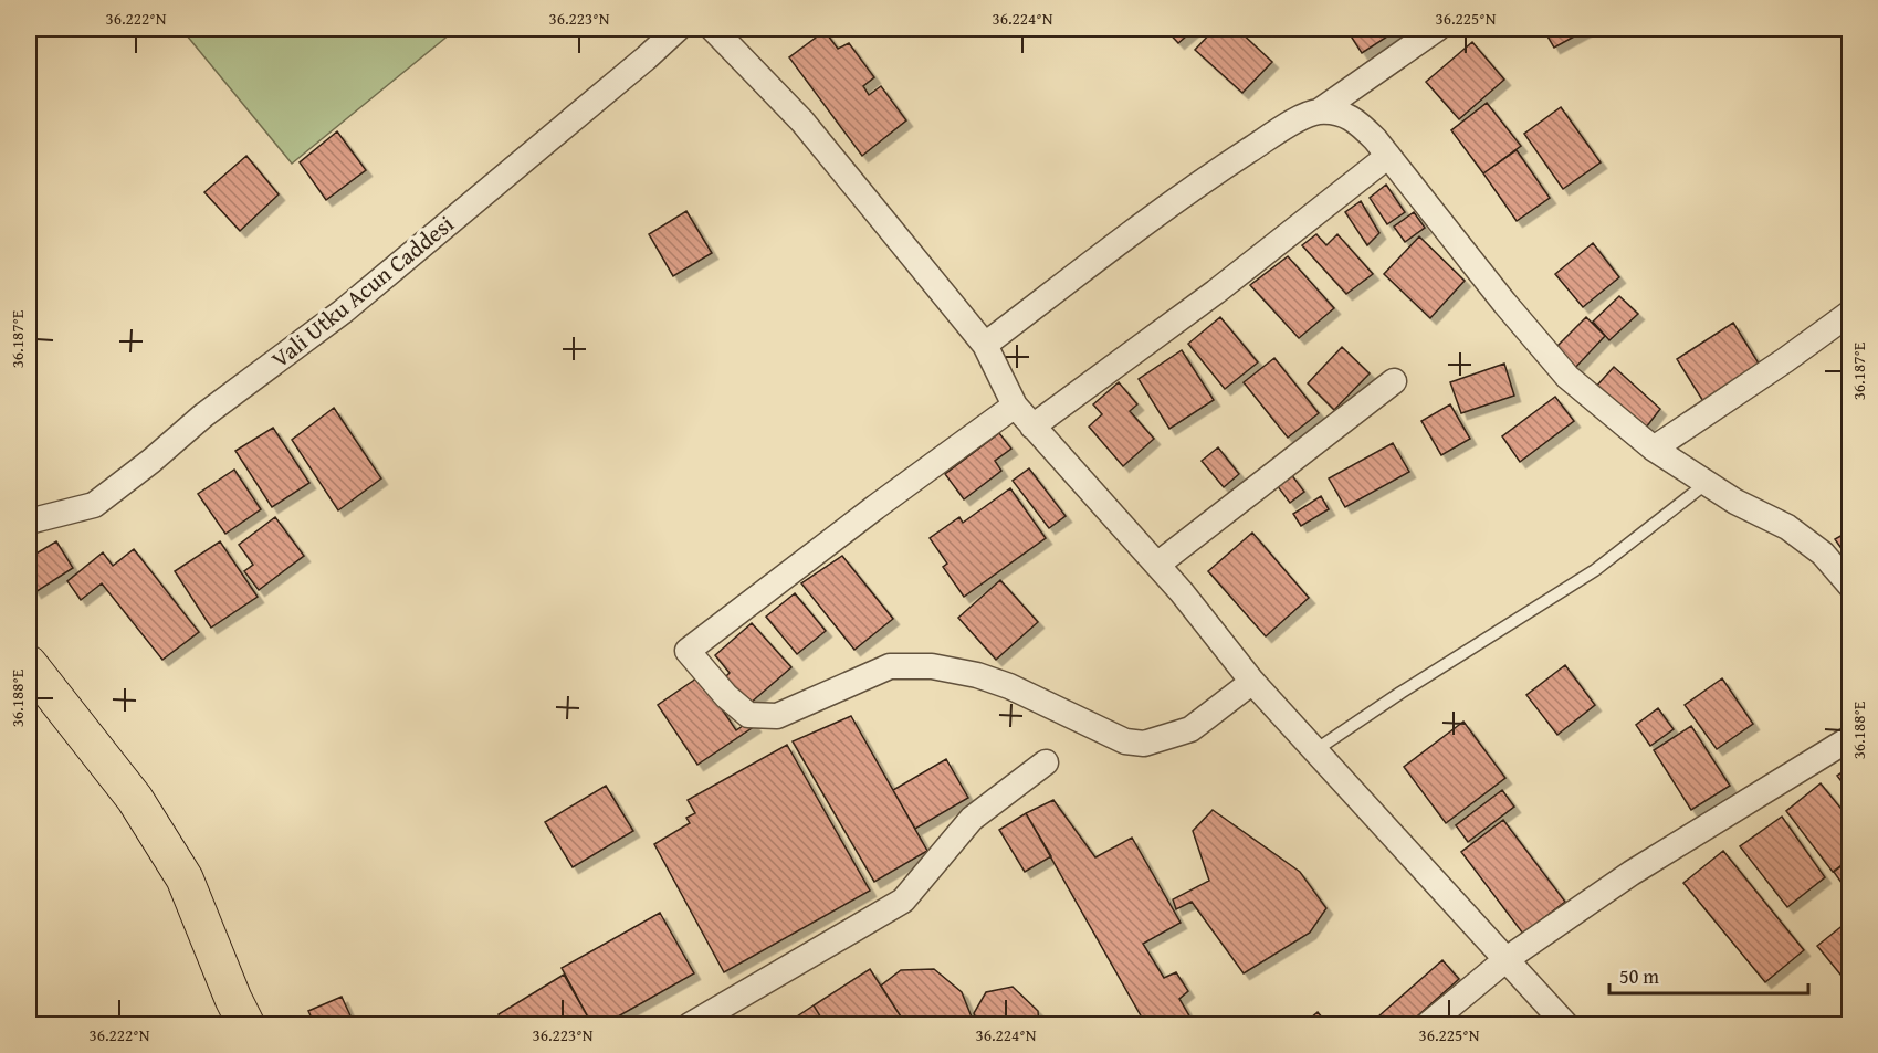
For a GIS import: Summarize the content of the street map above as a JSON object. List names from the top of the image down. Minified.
{"streets":{"street":["Vali Utku Acun Caddesi"]},"scale_bar":"50 m","coordinates":["36.222°N","36.223°N","36.224°N","36.225°N","36.187°E","36.188°E"]}
